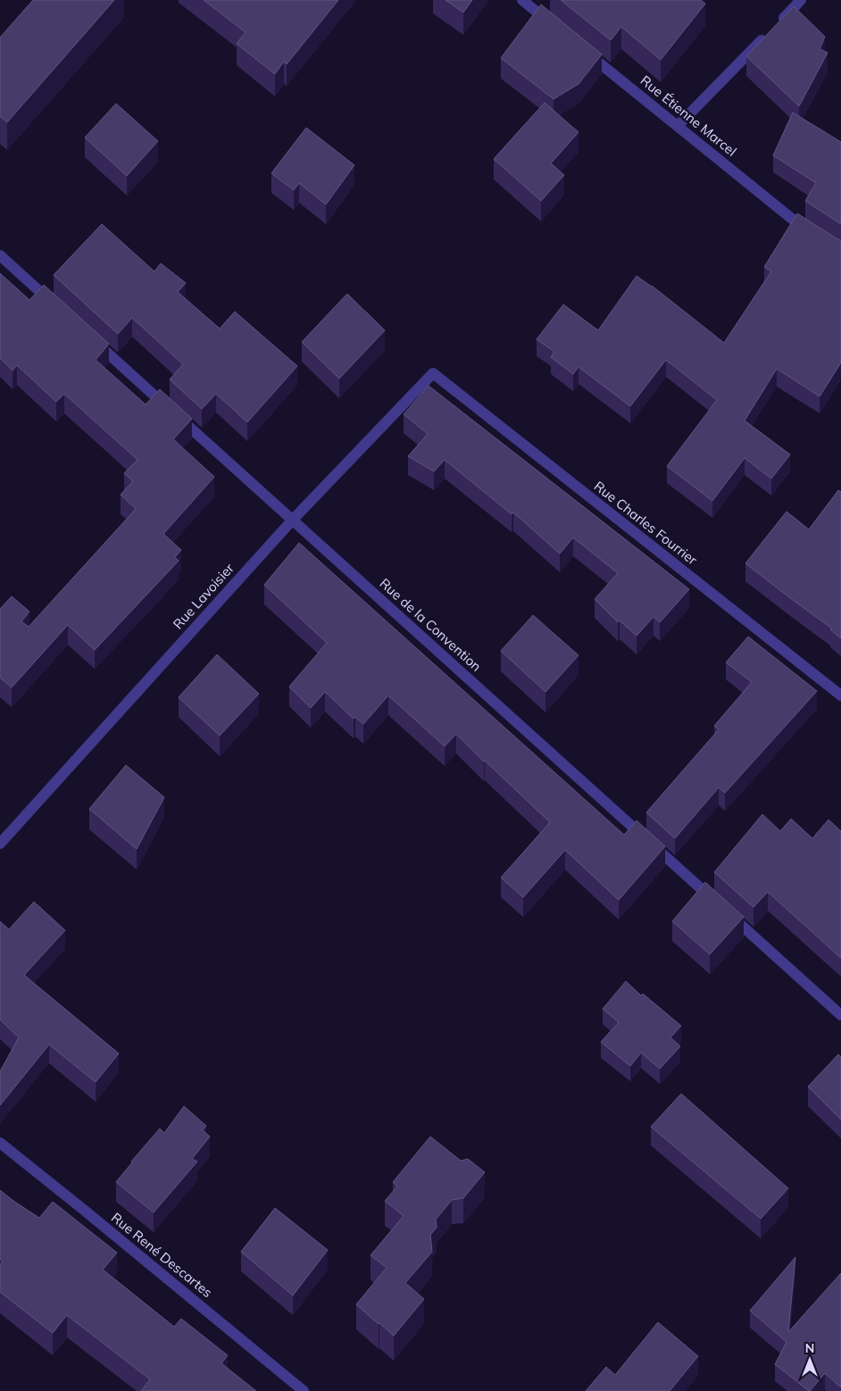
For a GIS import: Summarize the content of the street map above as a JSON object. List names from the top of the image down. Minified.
{"streets":{"street":["Rue Étienne Marcel","Rue Charles Fourrier","Rue Lavoisier","Rue de la Convention","Rue René Descartes"]},"crossings":[["Rue Charles Fourrier","Rue Lavoisier"],["Rue Lavoisier","Rue de la Convention"]],"north":"top"}
